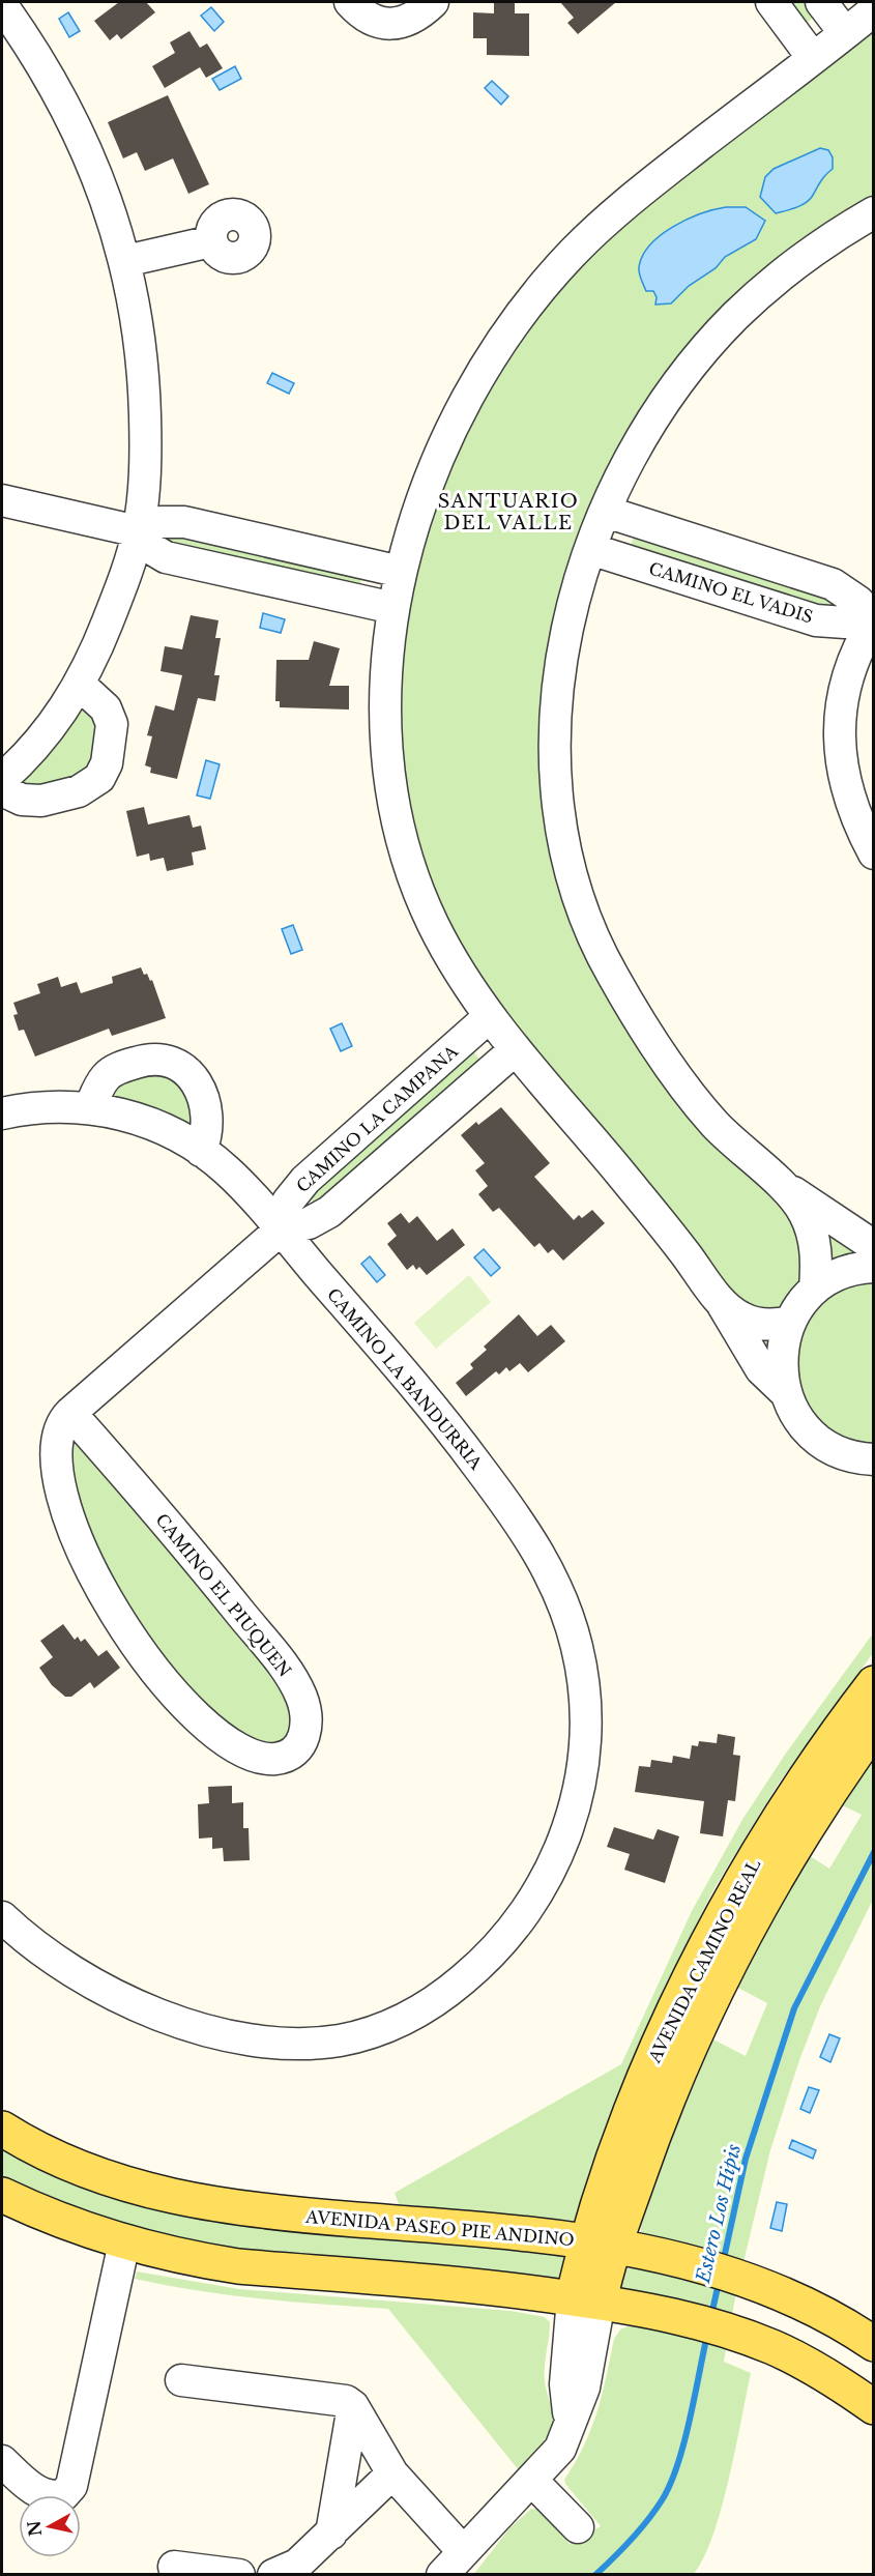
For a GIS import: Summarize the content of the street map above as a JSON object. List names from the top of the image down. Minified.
{"streets":{"main road":["AVENIDA CAMINO REAL","AVENIDA PASEO PIE ANDINO"],"street":["CAMINO EL VADIS","CAMINO LA CAMPANA","CAMINO LA BANDURRIA","CAMINO EL PIUQUEN"]},"crossings":[["CAMINO LA CAMPANA","CAMINO LA BANDURRIA"],["AVENIDA CAMINO REAL","AVENIDA PASEO PIE ANDINO"]],"districts":["SANTUARIO DEL VALLE"],"water":["Estero Los Hipis"],"north":"left"}
